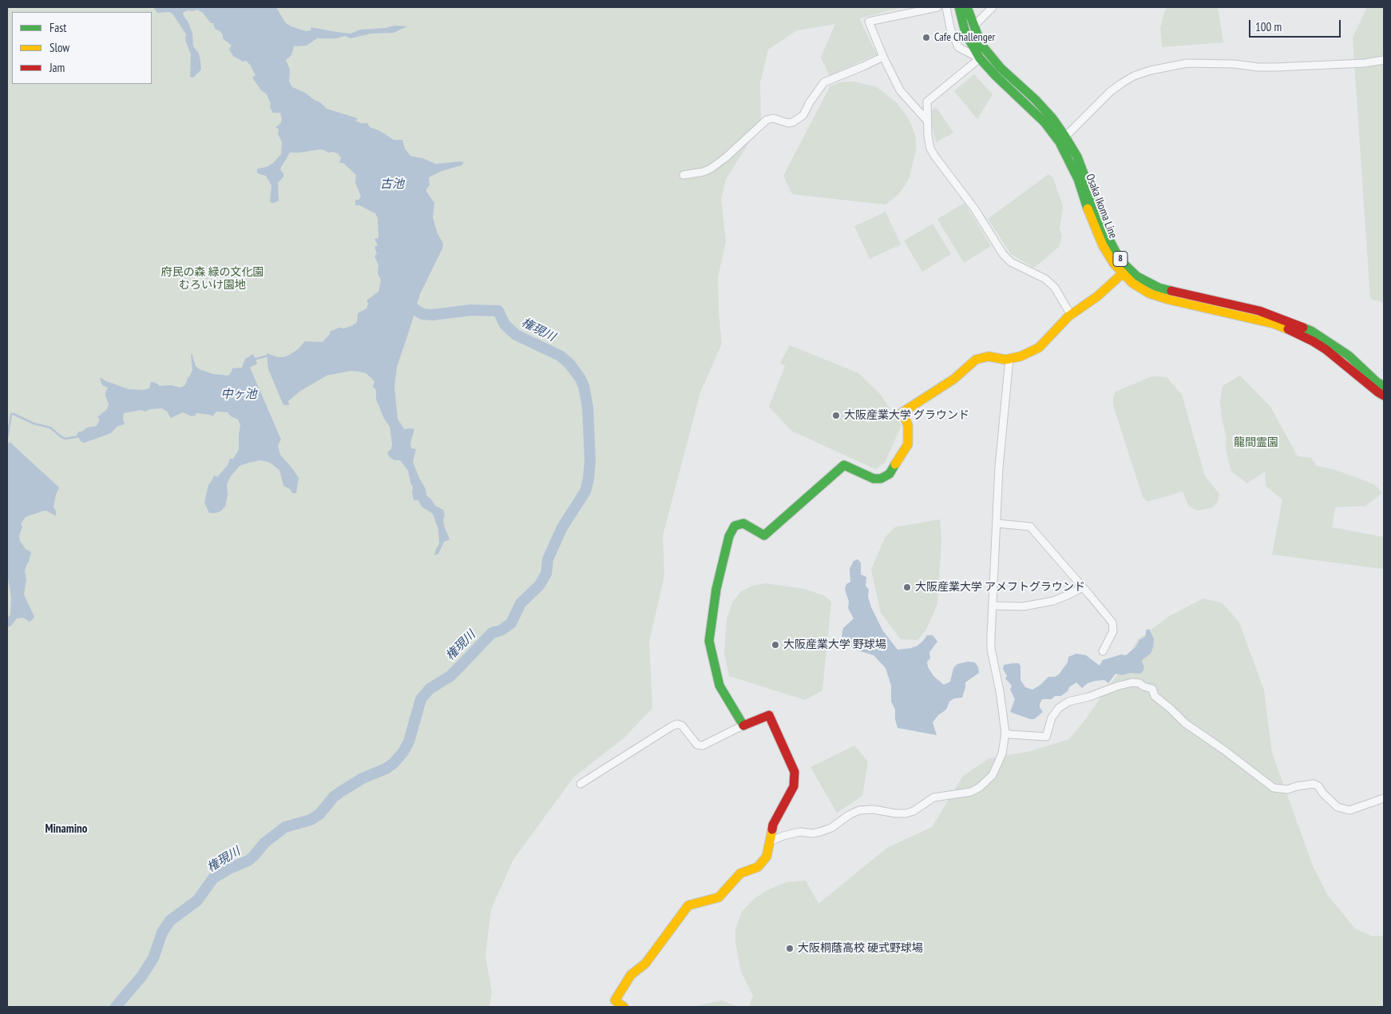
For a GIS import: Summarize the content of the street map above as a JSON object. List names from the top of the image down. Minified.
{"streets":{"main road":["Osaka Ikoma Line","8"]},"districts":["Minamino"],"water":["古池","権現川","中ヶ池"],"parks":["府民の森 緑の文化園 むろいけ園地","龍間霊園"],"places":["Cafe Challenger","大阪産業大学 グラウンド","大阪産業大学 アメフトグラウンド","大阪産業大学 野球場","大阪桐蔭高校 硬式野球場"],"legend":["Fast","Slow","Jam"],"scale_bar":"100 m"}
